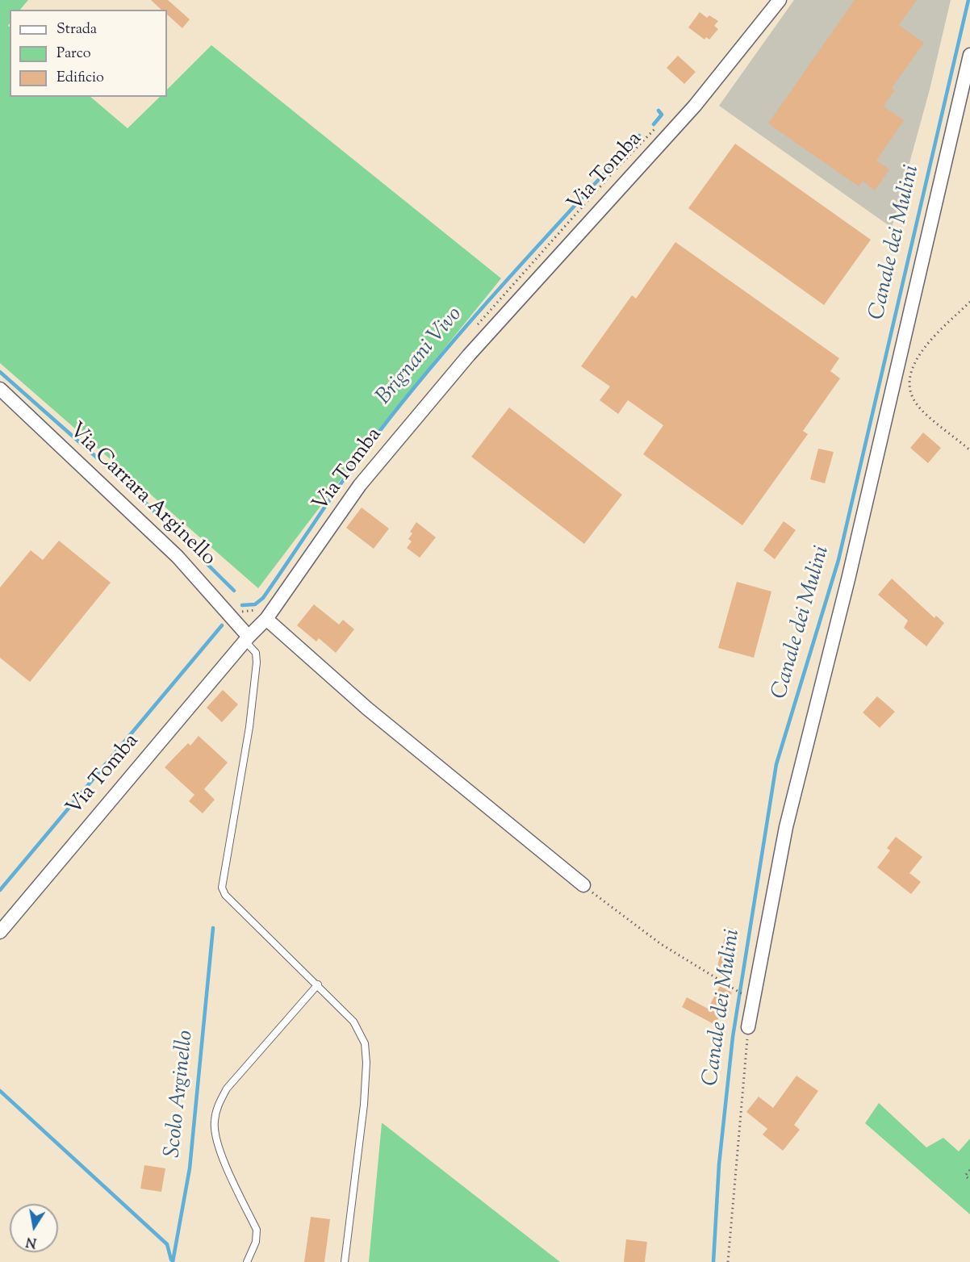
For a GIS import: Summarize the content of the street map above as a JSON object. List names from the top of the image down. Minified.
{"streets":{"street":["Via Tomba","Via Carrara Arginello"]},"crossings":[["Via Tomba","Via Carrara Arginello"]],"water":["Canale dei Mulini","Brignani Vivo","Scolo Arginello"],"legend":["Strada","Parco","Edificio"],"north":"bottom"}
